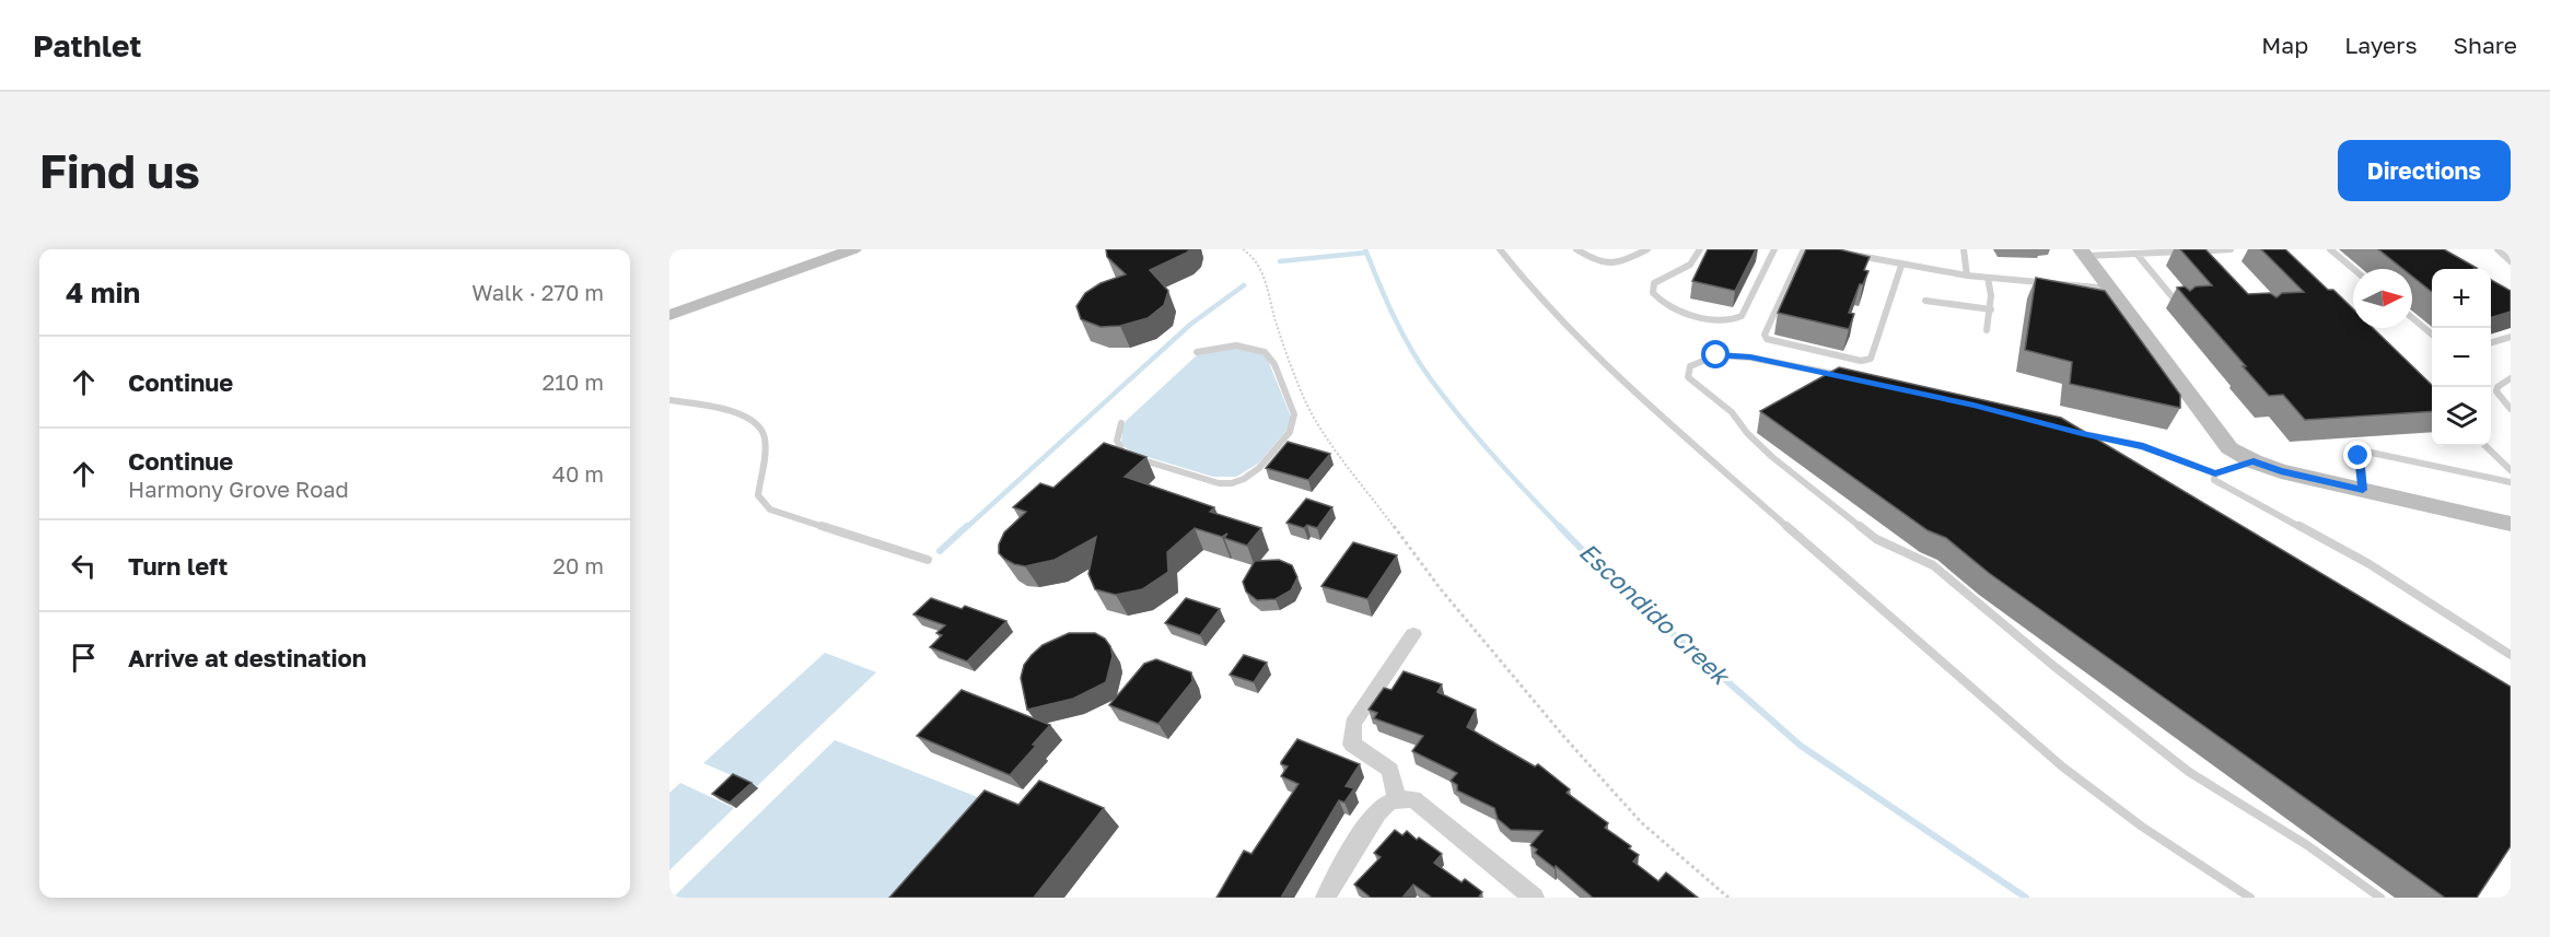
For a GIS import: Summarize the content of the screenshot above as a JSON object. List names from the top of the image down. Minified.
{"water":["Escondido Creek"],"north":"right","page":{"header":"Pathlet","nav":["Map","Layers","Share"],"buttons":"Directions","title":"Find us","heading":["4 min","Walk · 270 m"],"map_buttons":["+","−"],"list":[["Continue","210 m"],["Continue","Harmony Grove Road","40 m"],["Turn left","20 m"],"Arrive at destination"]}}
